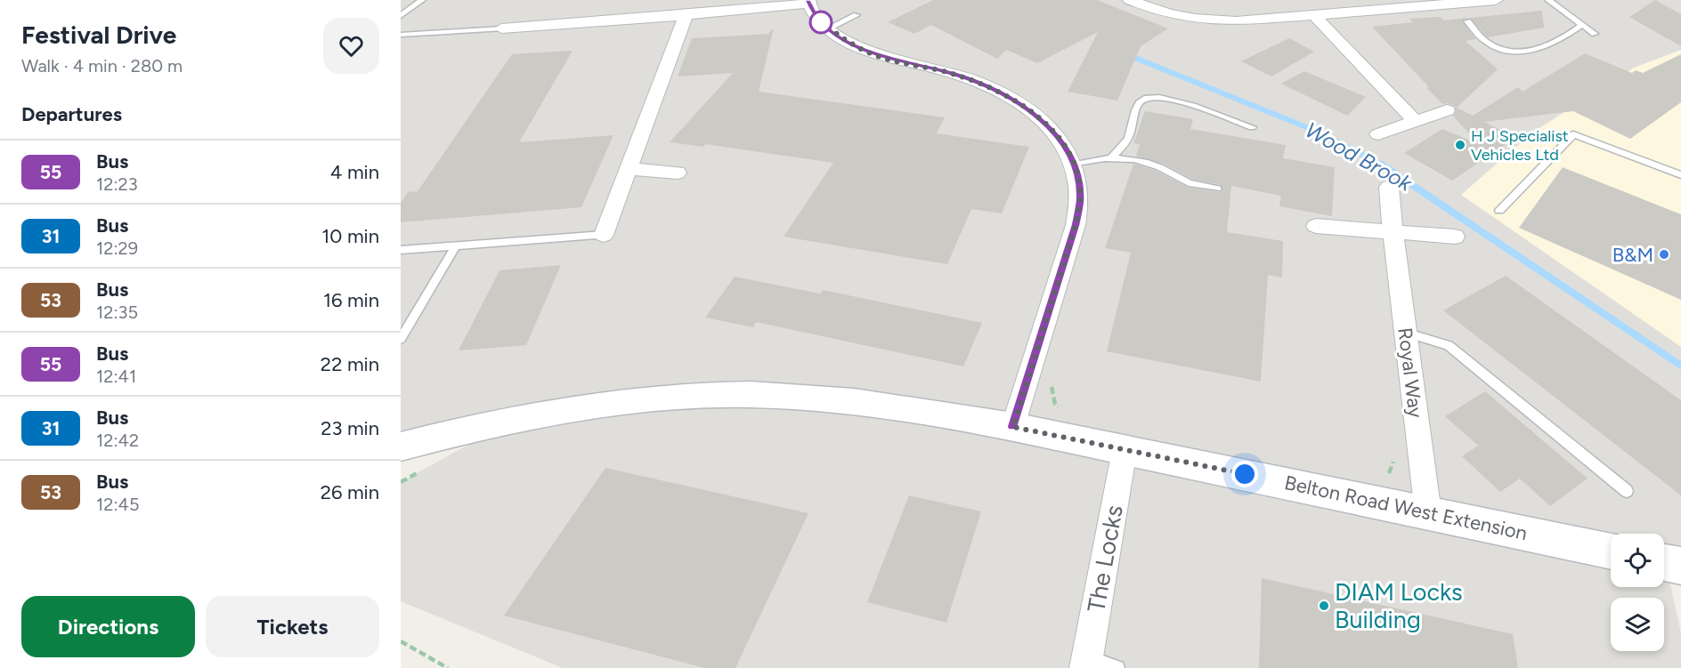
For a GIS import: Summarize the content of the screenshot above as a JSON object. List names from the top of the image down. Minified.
{"streets":{"street":["Royal Way","Belton Road West Extension","The Locks"]},"crossings":[["Royal Way","Belton Road West Extension"],["Belton Road West Extension","The Locks"]],"water":["Wood Brook"],"places":["H J Specialist Vehicles Ltd","B&M","DIAM Locks Building"],"lines":["bus line 55"],"page":{"heading":[["Festival Drive","Walk · 4 min · 280 m"],"Departures"],"list":[{"mark":"55","name":"Bus","note":"12:23","value":"4 min"},{"mark":"31","name":"Bus","note":"12:29","value":"10 min"},{"mark":"53","name":"Bus","note":"12:35","value":"16 min"},{"mark":"55","name":"Bus","note":"12:41","value":"22 min"},{"mark":"31","name":"Bus","note":"12:42","value":"23 min"},{"mark":"53","name":"Bus","note":"12:45","value":"26 min"}],"buttons":["Directions","Tickets"]}}
